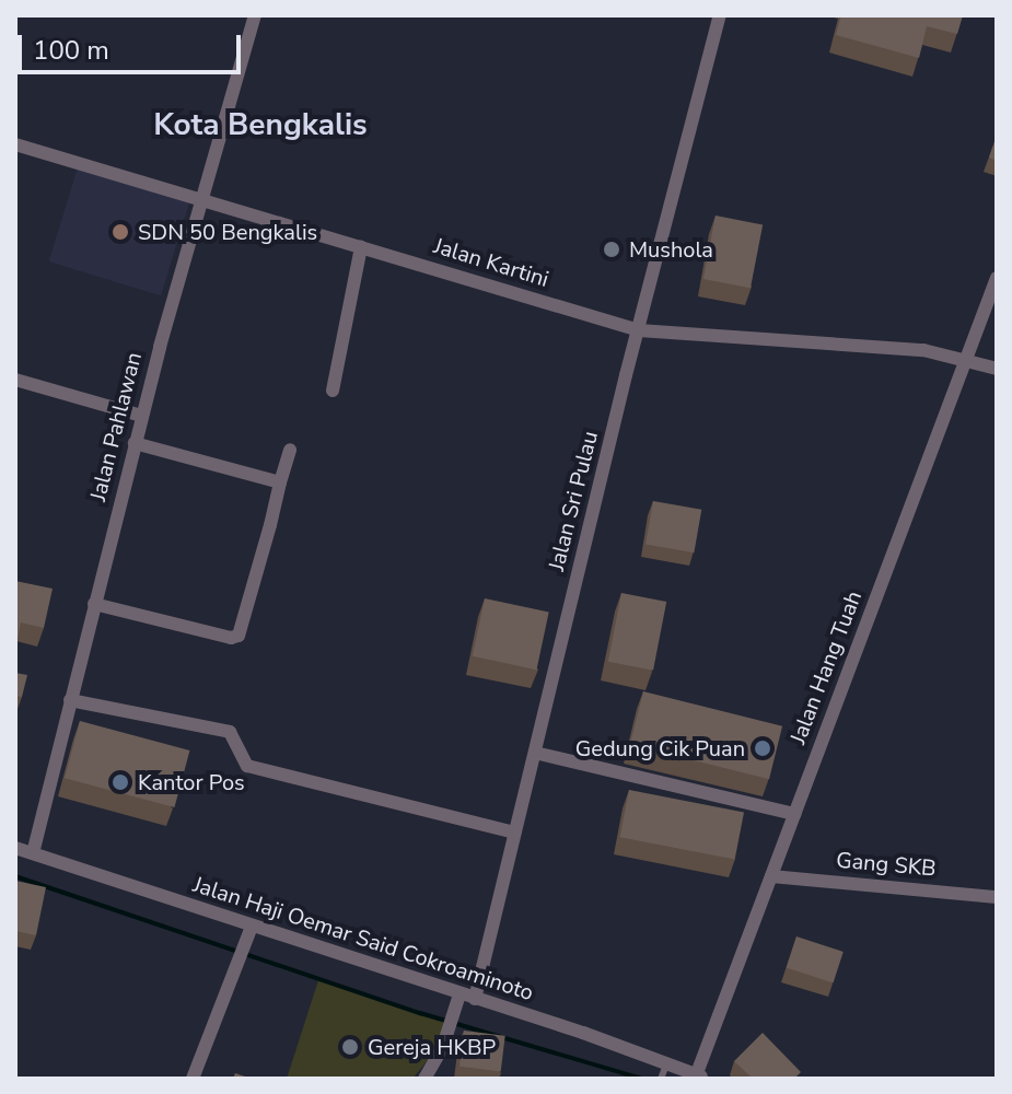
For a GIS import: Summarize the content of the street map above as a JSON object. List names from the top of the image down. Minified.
{"streets":{"street":["Jalan Kartini","Jalan Pahlawan","Jalan Sri Pulau","Jalan Hang Tuah","Gang SKB","Jalan Haji Oemar Said Cokroaminoto"]},"crossings":[["Jalan Kartini","Jalan Pahlawan"],["Jalan Kartini","Jalan Sri Pulau"],["Jalan Kartini","Jalan Hang Tuah"],["Jalan Pahlawan","Jalan Haji Oemar Said Cokroaminoto"],["Jalan Sri Pulau","Jalan Haji Oemar Said Cokroaminoto"],["Jalan Hang Tuah","Gang SKB"],["Jalan Hang Tuah","Jalan Haji Oemar Said Cokroaminoto"]],"districts":["Kota Bengkalis"],"places":["SDN 50 Bengkalis","Mushola","Gedung Cik Puan","Kantor Pos","Gereja HKBP"],"scale_bar":"100 m"}
